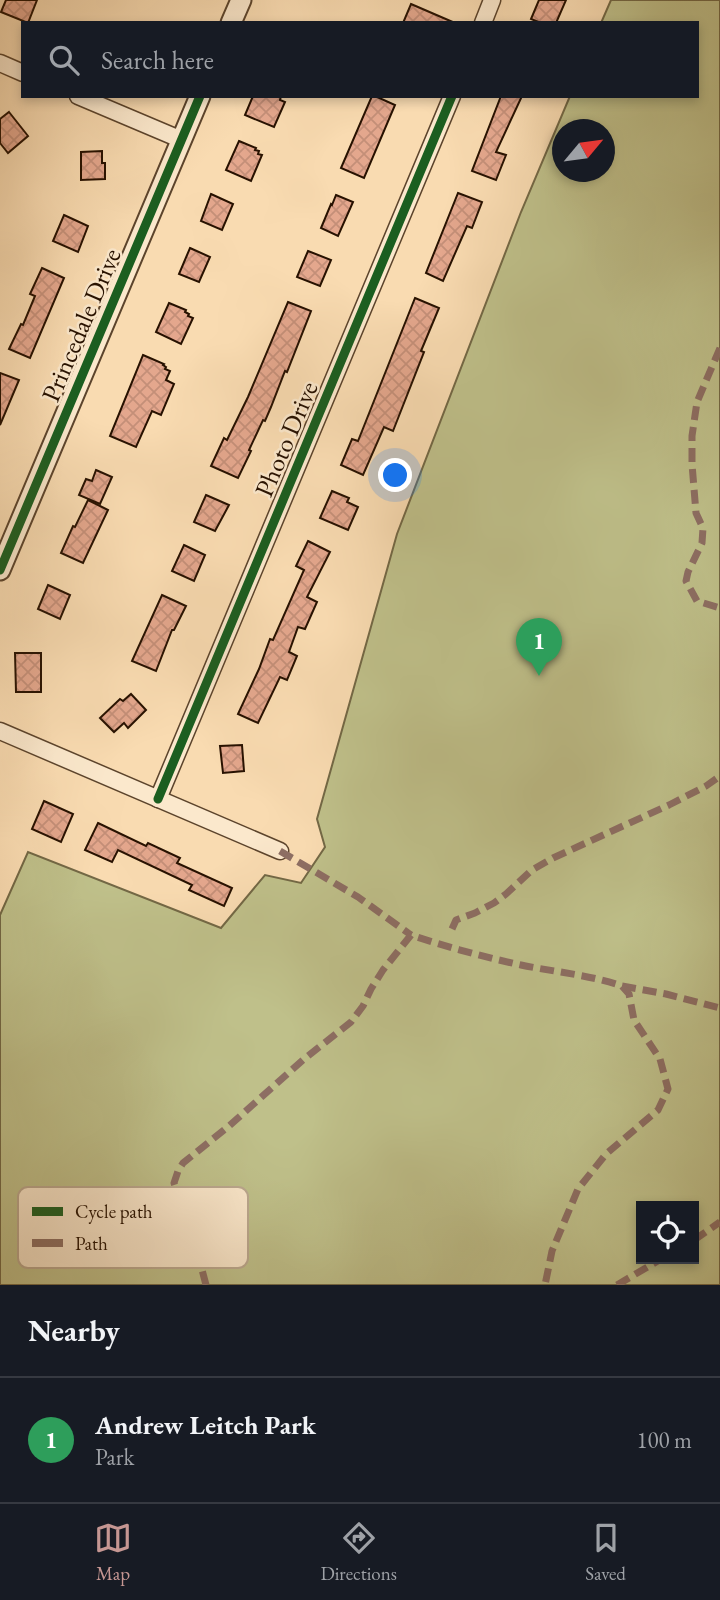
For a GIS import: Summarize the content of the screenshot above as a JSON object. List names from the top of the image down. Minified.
{"streets":{"street":["Princedale Drive","Photo Drive"]},"legend":["Cycle path","Path"],"north":"top right","page":{"search":"Search here","pins":"1","heading":"Nearby","list":[{"mark":"1","name":"Andrew Leitch Park","note":"Park","value":"100 m"}],"nav":["Map","Directions","Saved"]}}
